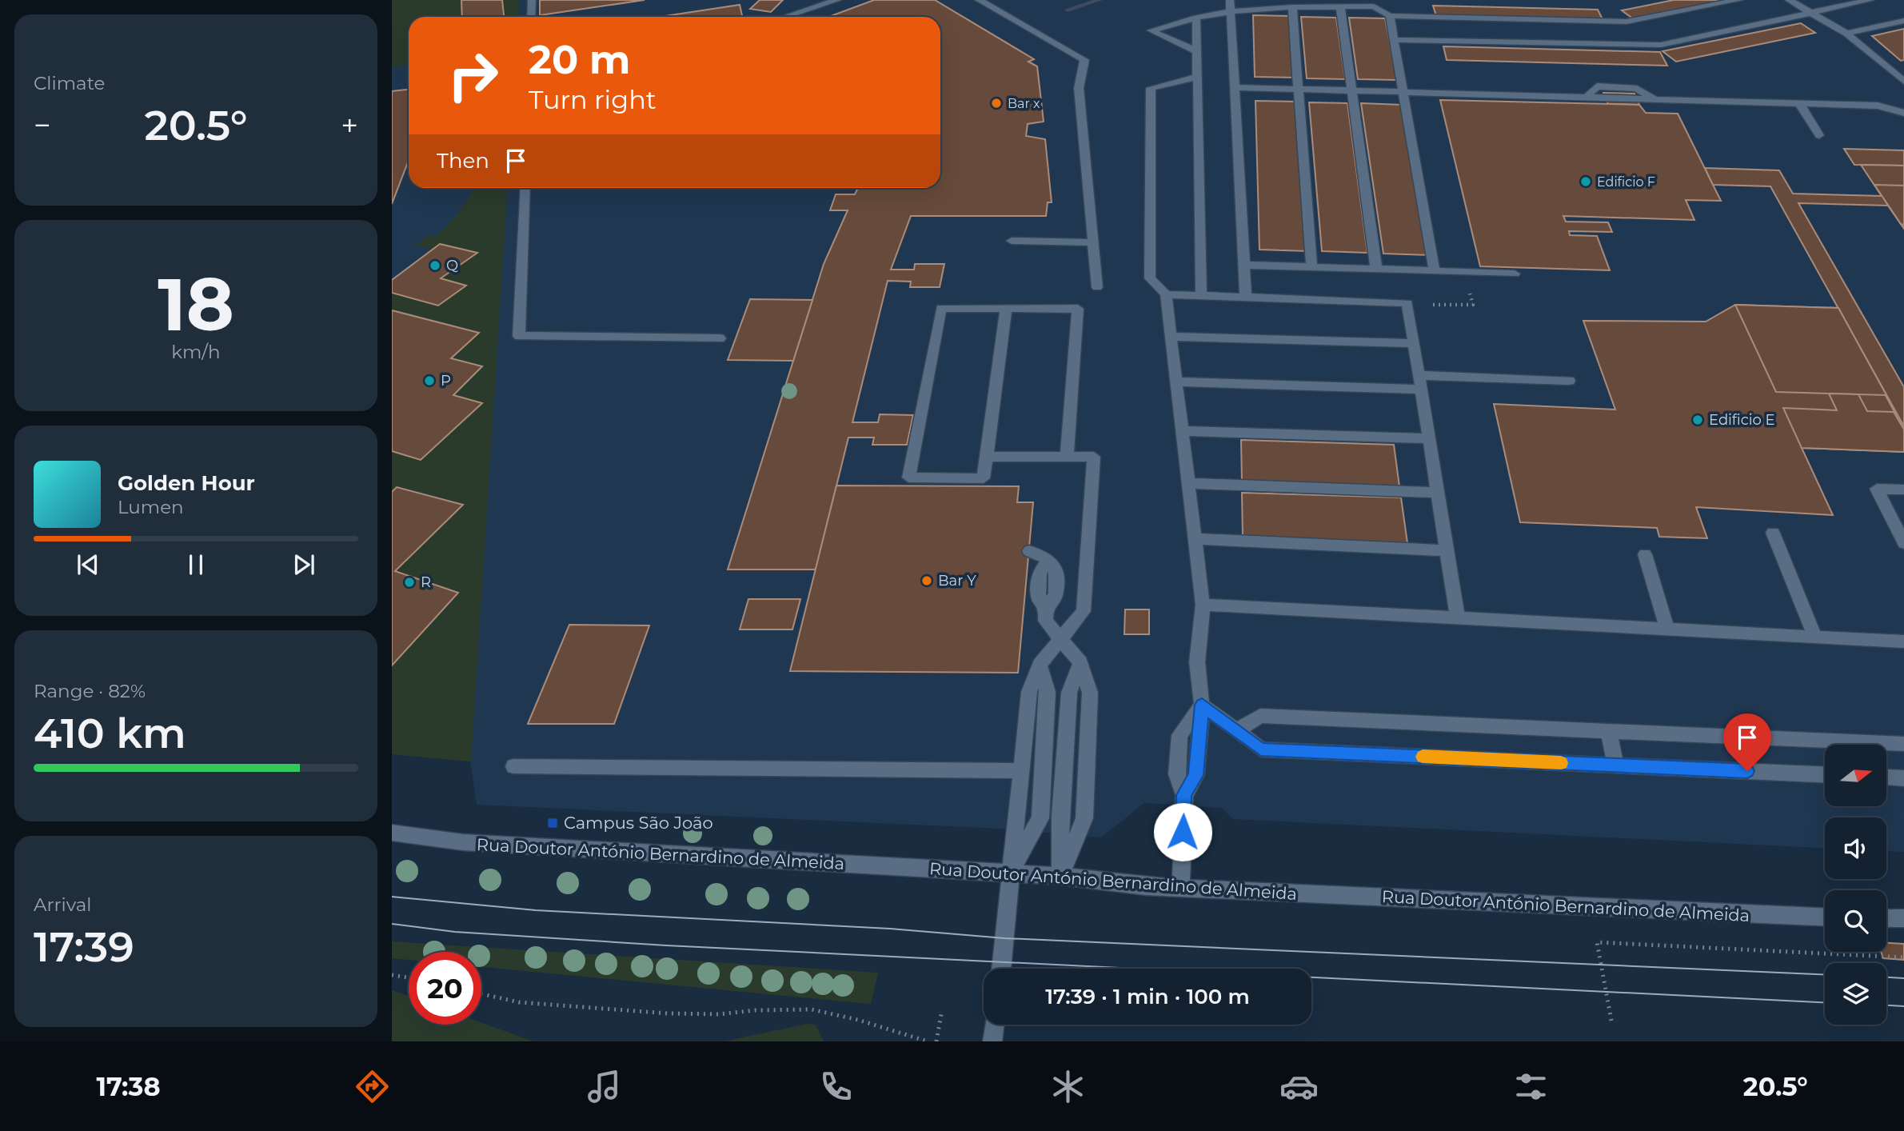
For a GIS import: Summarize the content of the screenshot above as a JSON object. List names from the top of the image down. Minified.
{"streets":{"street":["Rua Doutor António Bernardino de Almeida"]},"places":{"other":["Bar x","Edificio F","Q","P","Edificio E","Bar Y","R"],"transit":["Campus São João"]},"north":"right","page":{"tile":["Climate",["18","km/h"],["Range · 82%","410 km"],["Arrival","17:39"]],"turn":["20 m","Turn right"],"heat":["−","20.5°","+"],"then":"Then","song":["Golden Hour","Lumen"],"limit":"20","trip":"17:39 · 1 min · 100 m","tabs":["17:38","20.5°"]}}
